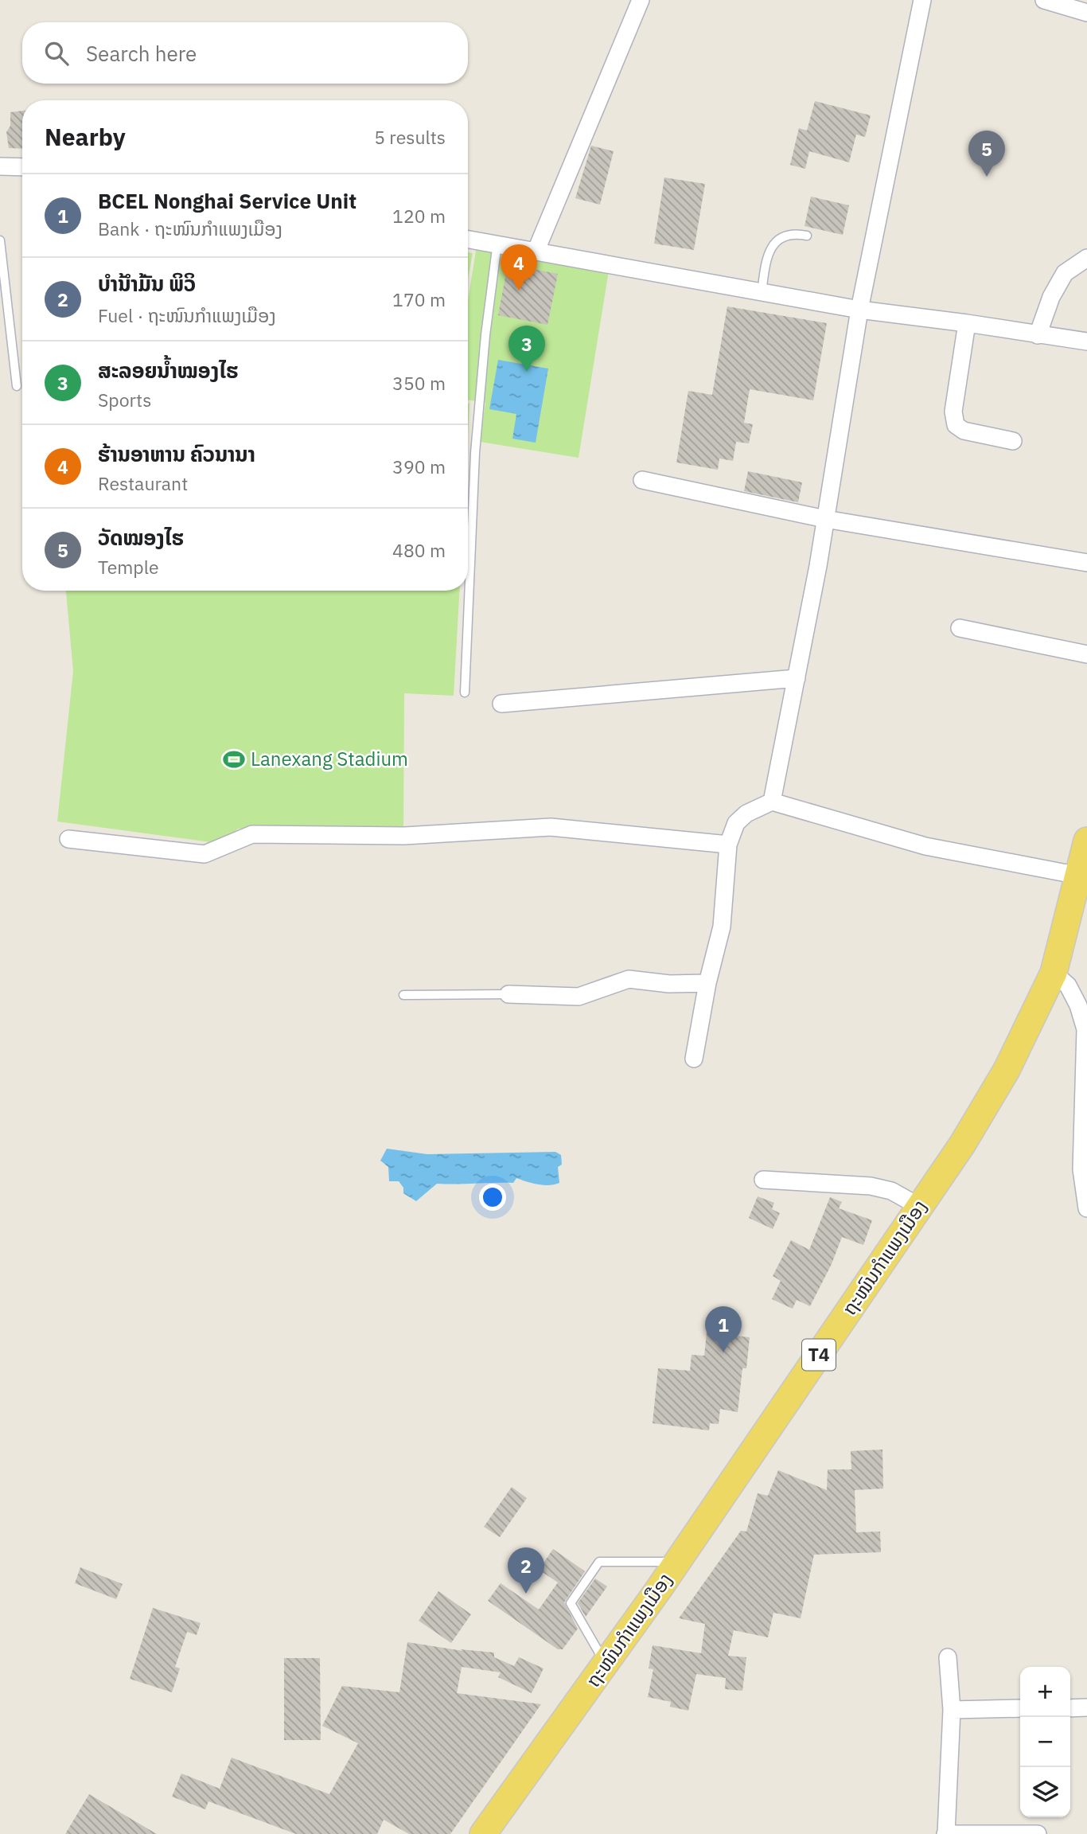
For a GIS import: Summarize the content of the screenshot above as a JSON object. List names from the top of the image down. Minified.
{"streets":{"main road":["ຖະໜົນກຳແພງເມືອງ","T4"]},"places":{"sports":["Lanexang Stadium"]},"page":{"search":"Search here","heading":["Nearby","5 results"],"pins":["5","4","3","1","2"],"list":[{"mark":"1","name":"BCEL Nonghai Service Unit","note":"Bank · ຖະໜົນກຳແພງເມືອງ","value":"120 m"},{"mark":"2","name":"ບຳ້ນຳ້ມັນ ພິວິ","note":"Fuel · ຖະໜົນກຳແພງເມືອງ","value":"170 m"},{"mark":"3","name":"ສະລອຍນ້ຳໝອງໄຮ","note":"Sports","value":"350 m"},{"mark":"4","name":"ຮ້ານອາຫານ ຄົວນານາ","note":"Restaurant","value":"390 m"},{"mark":"5","name":"ວັດໝອງໄຮ","note":"Temple","value":"480 m"}],"map_buttons":["+","−"]}}
